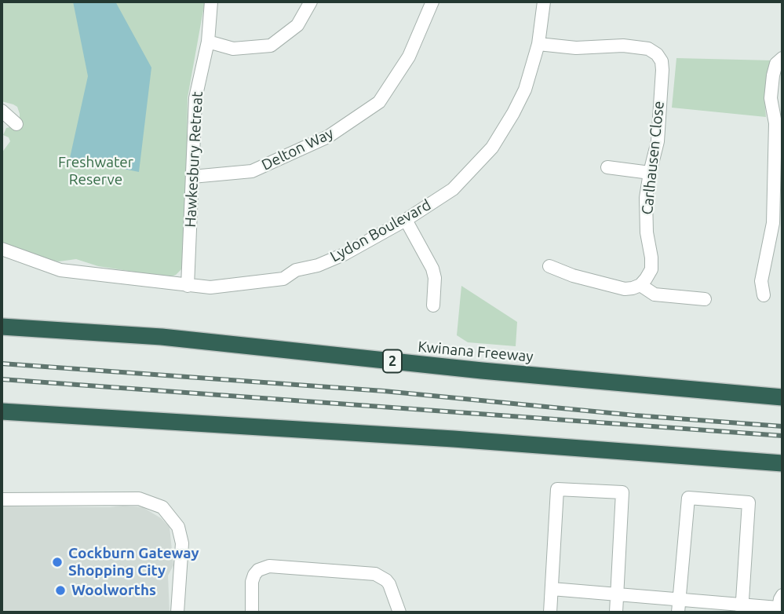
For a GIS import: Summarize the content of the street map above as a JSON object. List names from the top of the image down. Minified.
{"streets":{"highway":["Kwinana Freeway","2"],"street":["Delton Way","Carlhausen Close","Hawkesbury Retreat","Lydon Boulevard"]},"crossings":[["Delton Way","Hawkesbury Retreat"],["Carlhausen Close","Lydon Boulevard"],["Hawkesbury Retreat","Lydon Boulevard"]],"parks":["Freshwater Reserve"],"places":["Cockburn Gateway Shopping City","Woolworths"]}
